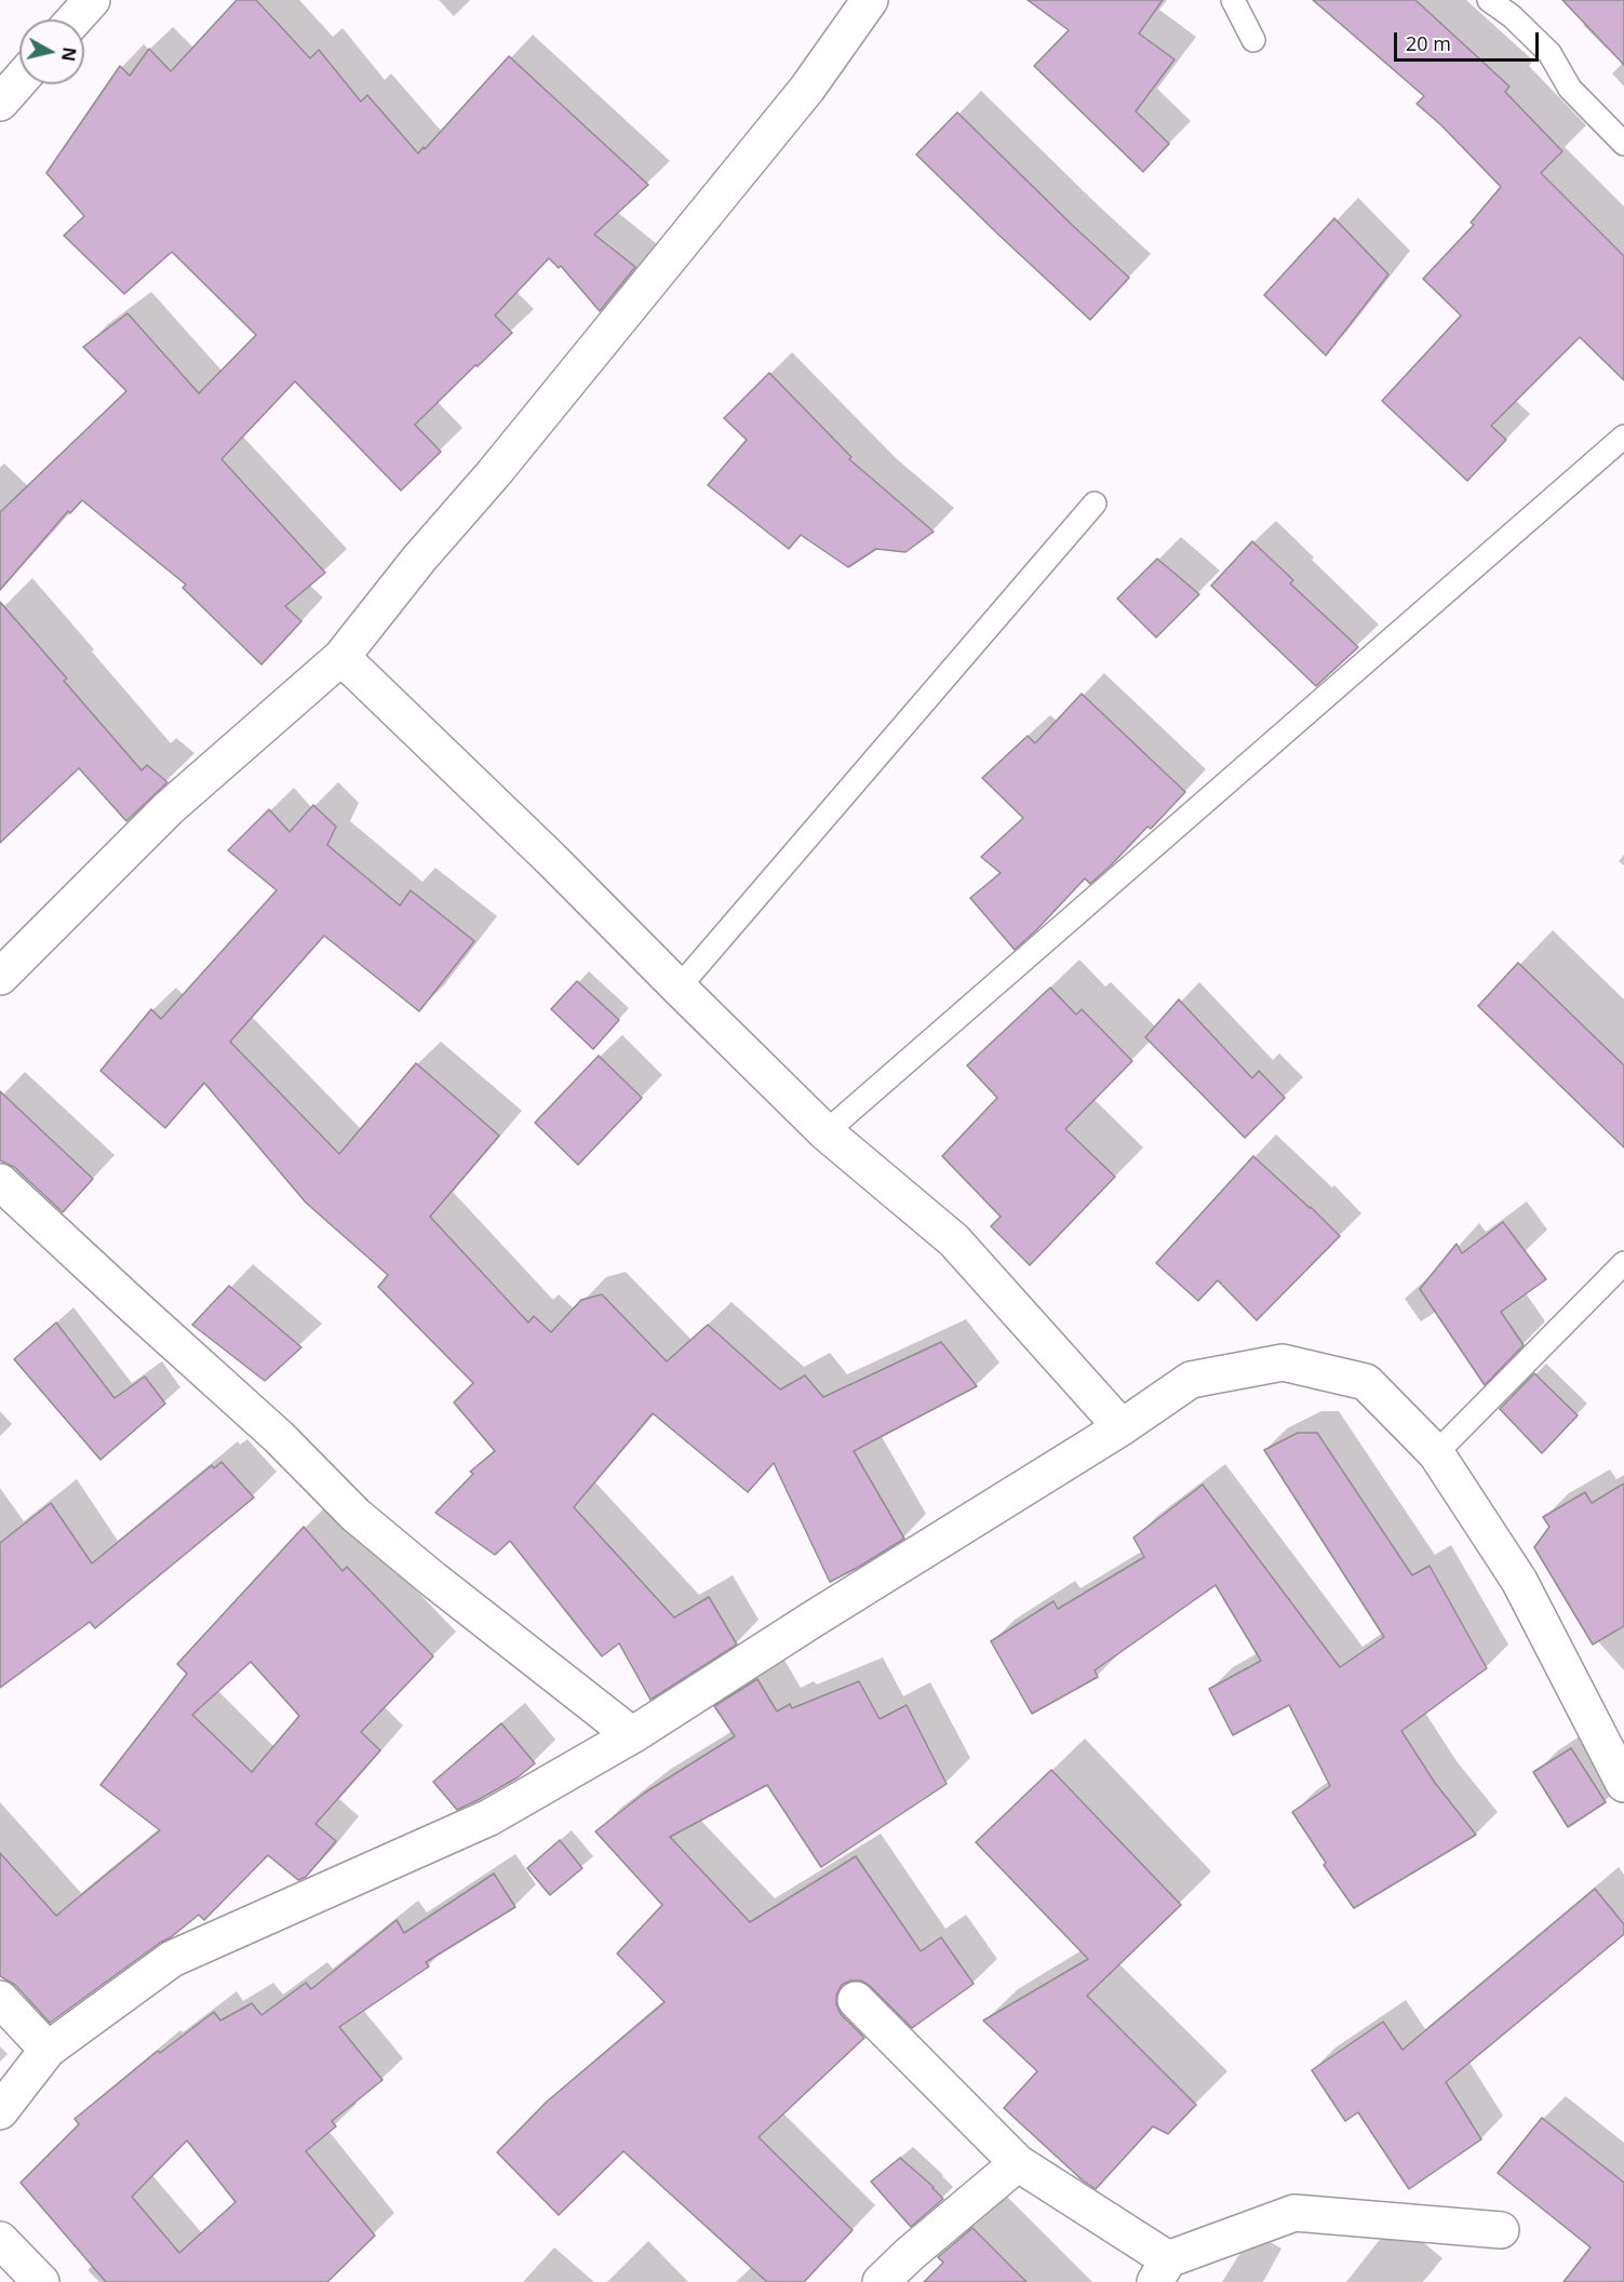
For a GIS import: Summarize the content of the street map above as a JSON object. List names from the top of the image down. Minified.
{"scale_bar":"20 m","north":"right"}
